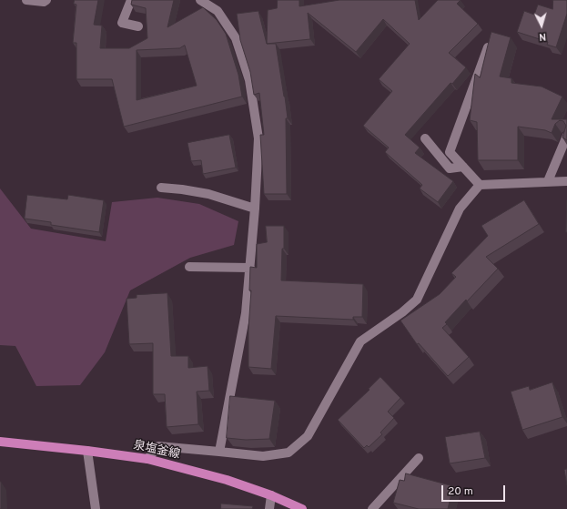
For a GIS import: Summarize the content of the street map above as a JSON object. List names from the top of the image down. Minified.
{"streets":{"main road":["泉塩釜線"]},"scale_bar":"20 m","north":"bottom"}
